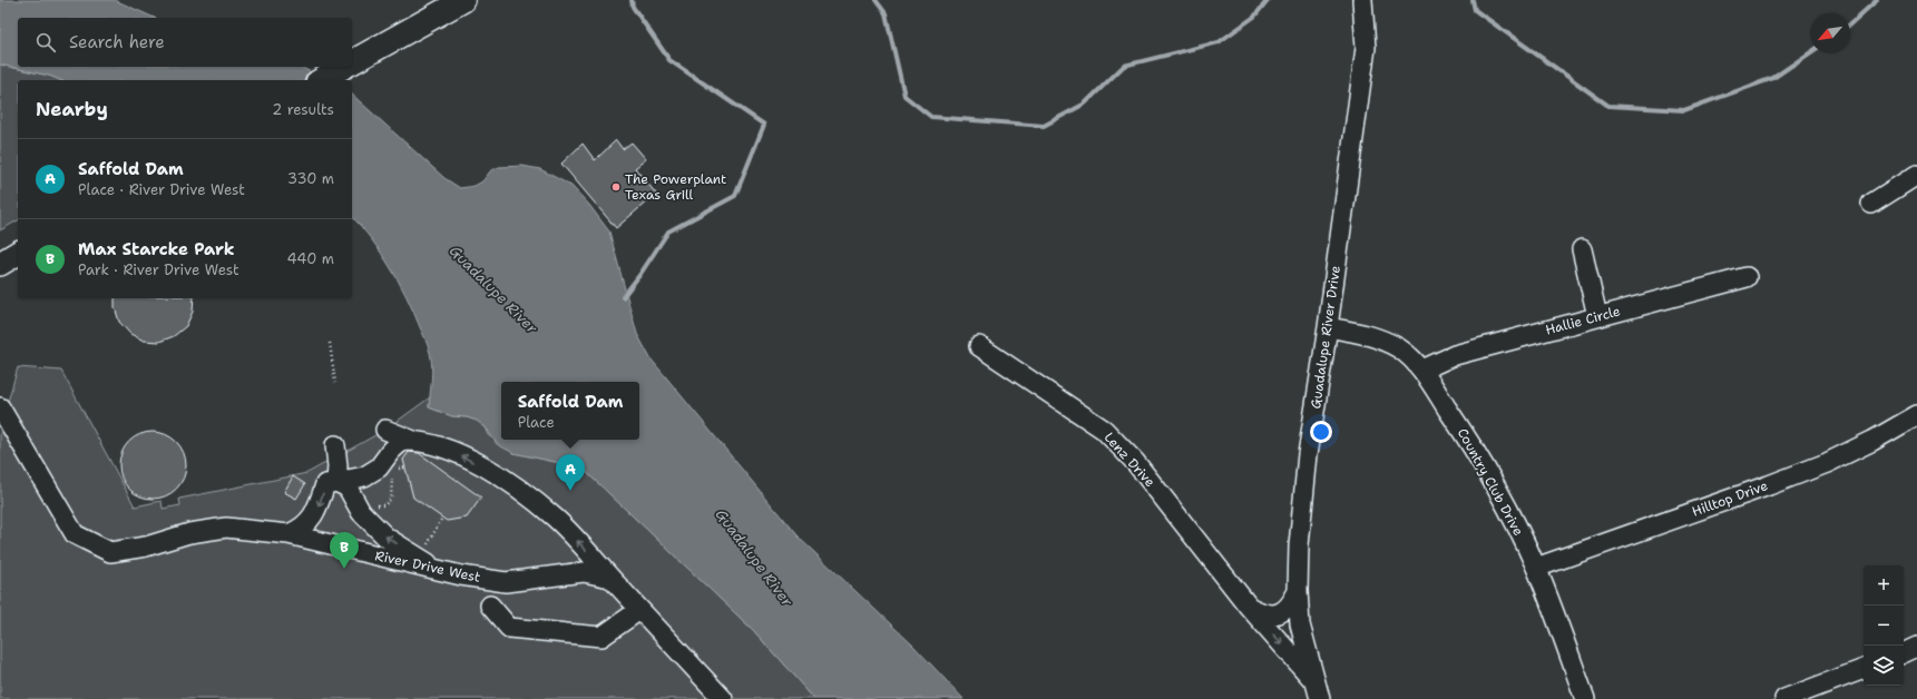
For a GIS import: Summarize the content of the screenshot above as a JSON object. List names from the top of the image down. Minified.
{"streets":{"street":["Hallie Circle","Guadalupe River Drive","Lenz Drive","Country Club Drive","Hilltop Drive","River Drive West"]},"crossings":[["Hallie Circle","Country Club Drive"],["Guadalupe River Drive","Lenz Drive"],["Guadalupe River Drive","Country Club Drive"],["Country Club Drive","Hilltop Drive"]],"water":["Guadalupe River"],"places":["The Powerplant Texas Grill"],"north":"bottom left","page":{"search":"Search here","heading":["Nearby","2 results"],"list":[{"mark":"A","name":"Saffold Dam","note":"Place · River Drive West","value":"330 m"},{"mark":"B","name":"Max Starcke Park","note":"Park · River Drive West","value":"440 m"}],"popup":["Saffold Dam","Place"],"pins":["A","B"],"map_buttons":["+","−"]}}
